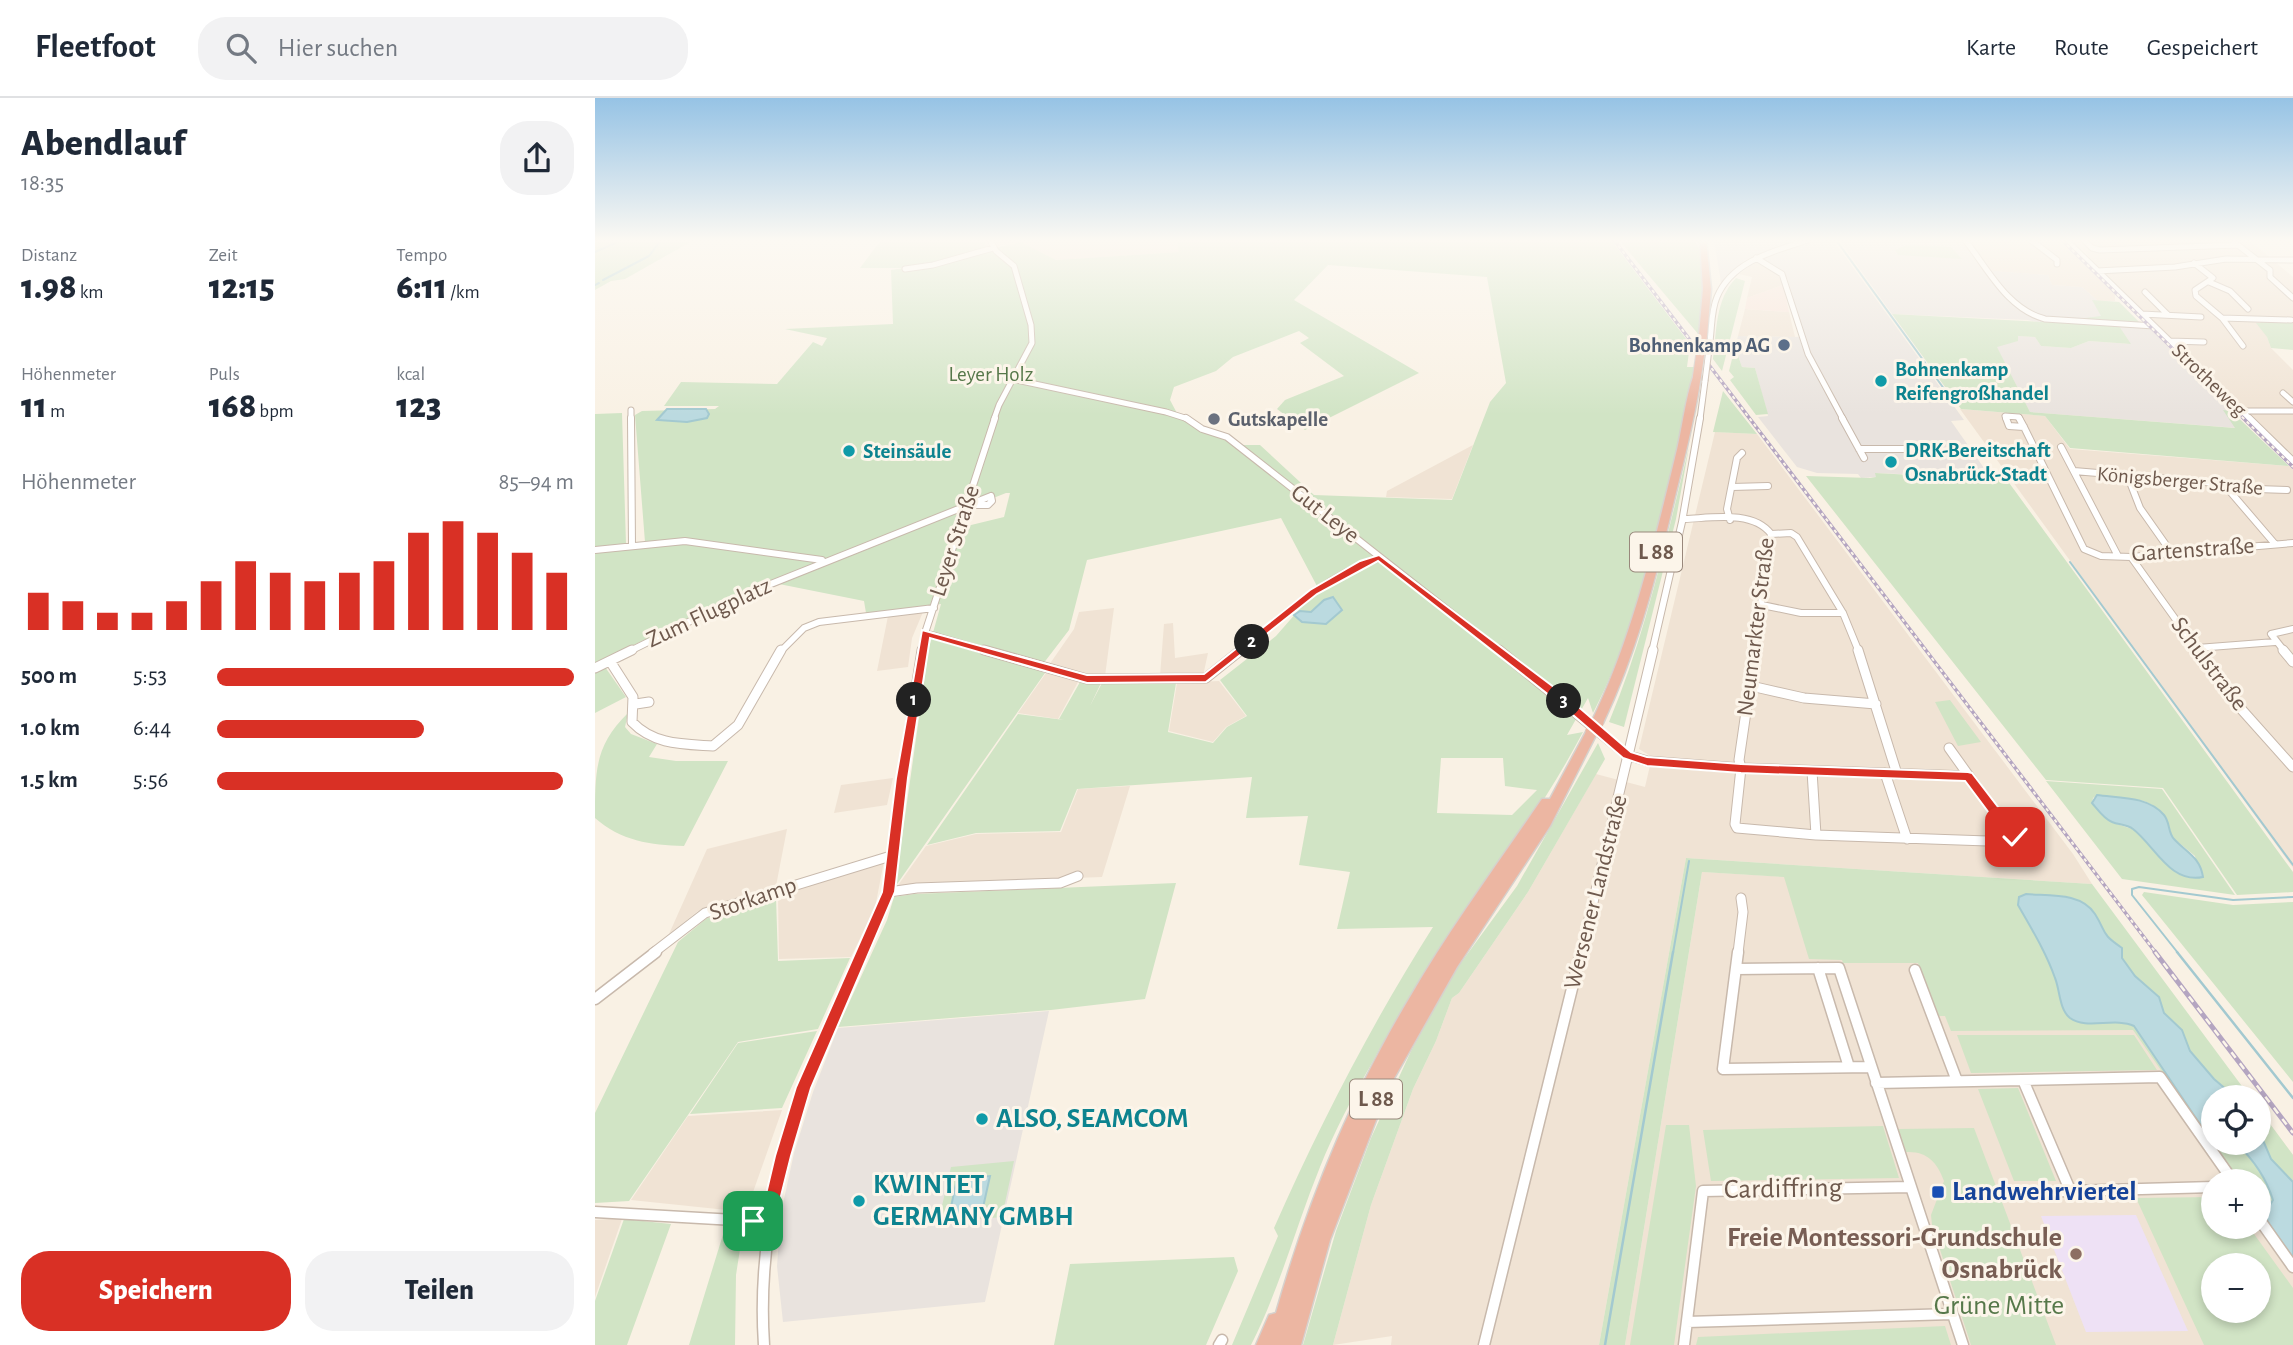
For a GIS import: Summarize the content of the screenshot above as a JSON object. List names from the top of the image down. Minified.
{"streets":{"highway":["L 88"],"street":["Strotheweg","Königsberger Straße","Gut Leye","Leyer Straße","Gartenstraße","Zum Flugplatz","Neumarkter Straße","Schulstraße","Wersener Landstraße","Storkamp","Cardiffring"]},"crossings":[["Gut Leye","Wersener Landstraße"],["Leyer Straße","Zum Flugplatz"],["Leyer Straße","Storkamp"],["Gartenstraße","Schulstraße"],["L 88","Wersener Landstraße"],["Neumarkter Straße","Wersener Landstraße"]],"parks":["Leyer Holz","Grüne Mitte"],"places":{"other":["Bohnenkamp AG","Bohnenkamp Reifengroßhandel","Gutskapelle","Steinsäule","DRK-Bereitschaft Osnabrück-Stadt","ALSO, SEAMCOM","KWINTET GERMANY GMBH","Freie Montessori-Grundschule Osnabrück"],"transit":["Landwehrviertel"]},"page":{"header":"Fleetfoot","search":"Hier suchen","nav":["Karte","Route","Gespeichert"],"heading":["Abendlauf","18:35"],"stats":[["Distanz","1.98 km"],["Zeit","12:15"],["Tempo","6:11 /km"],["Höhenmeter","11 m"],["Puls","168 bpm"],["kcal","123"]],"chart":["Höhenmeter","85–94 m"],"pins":["2","1","3"],"list":[{"name":"500 m","note":"5:53"},{"name":"1.0 km","note":"6:44"},{"name":"1.5 km","note":"5:56"}],"map_buttons":["+","−"],"buttons":["Speichern","Teilen"]}}
